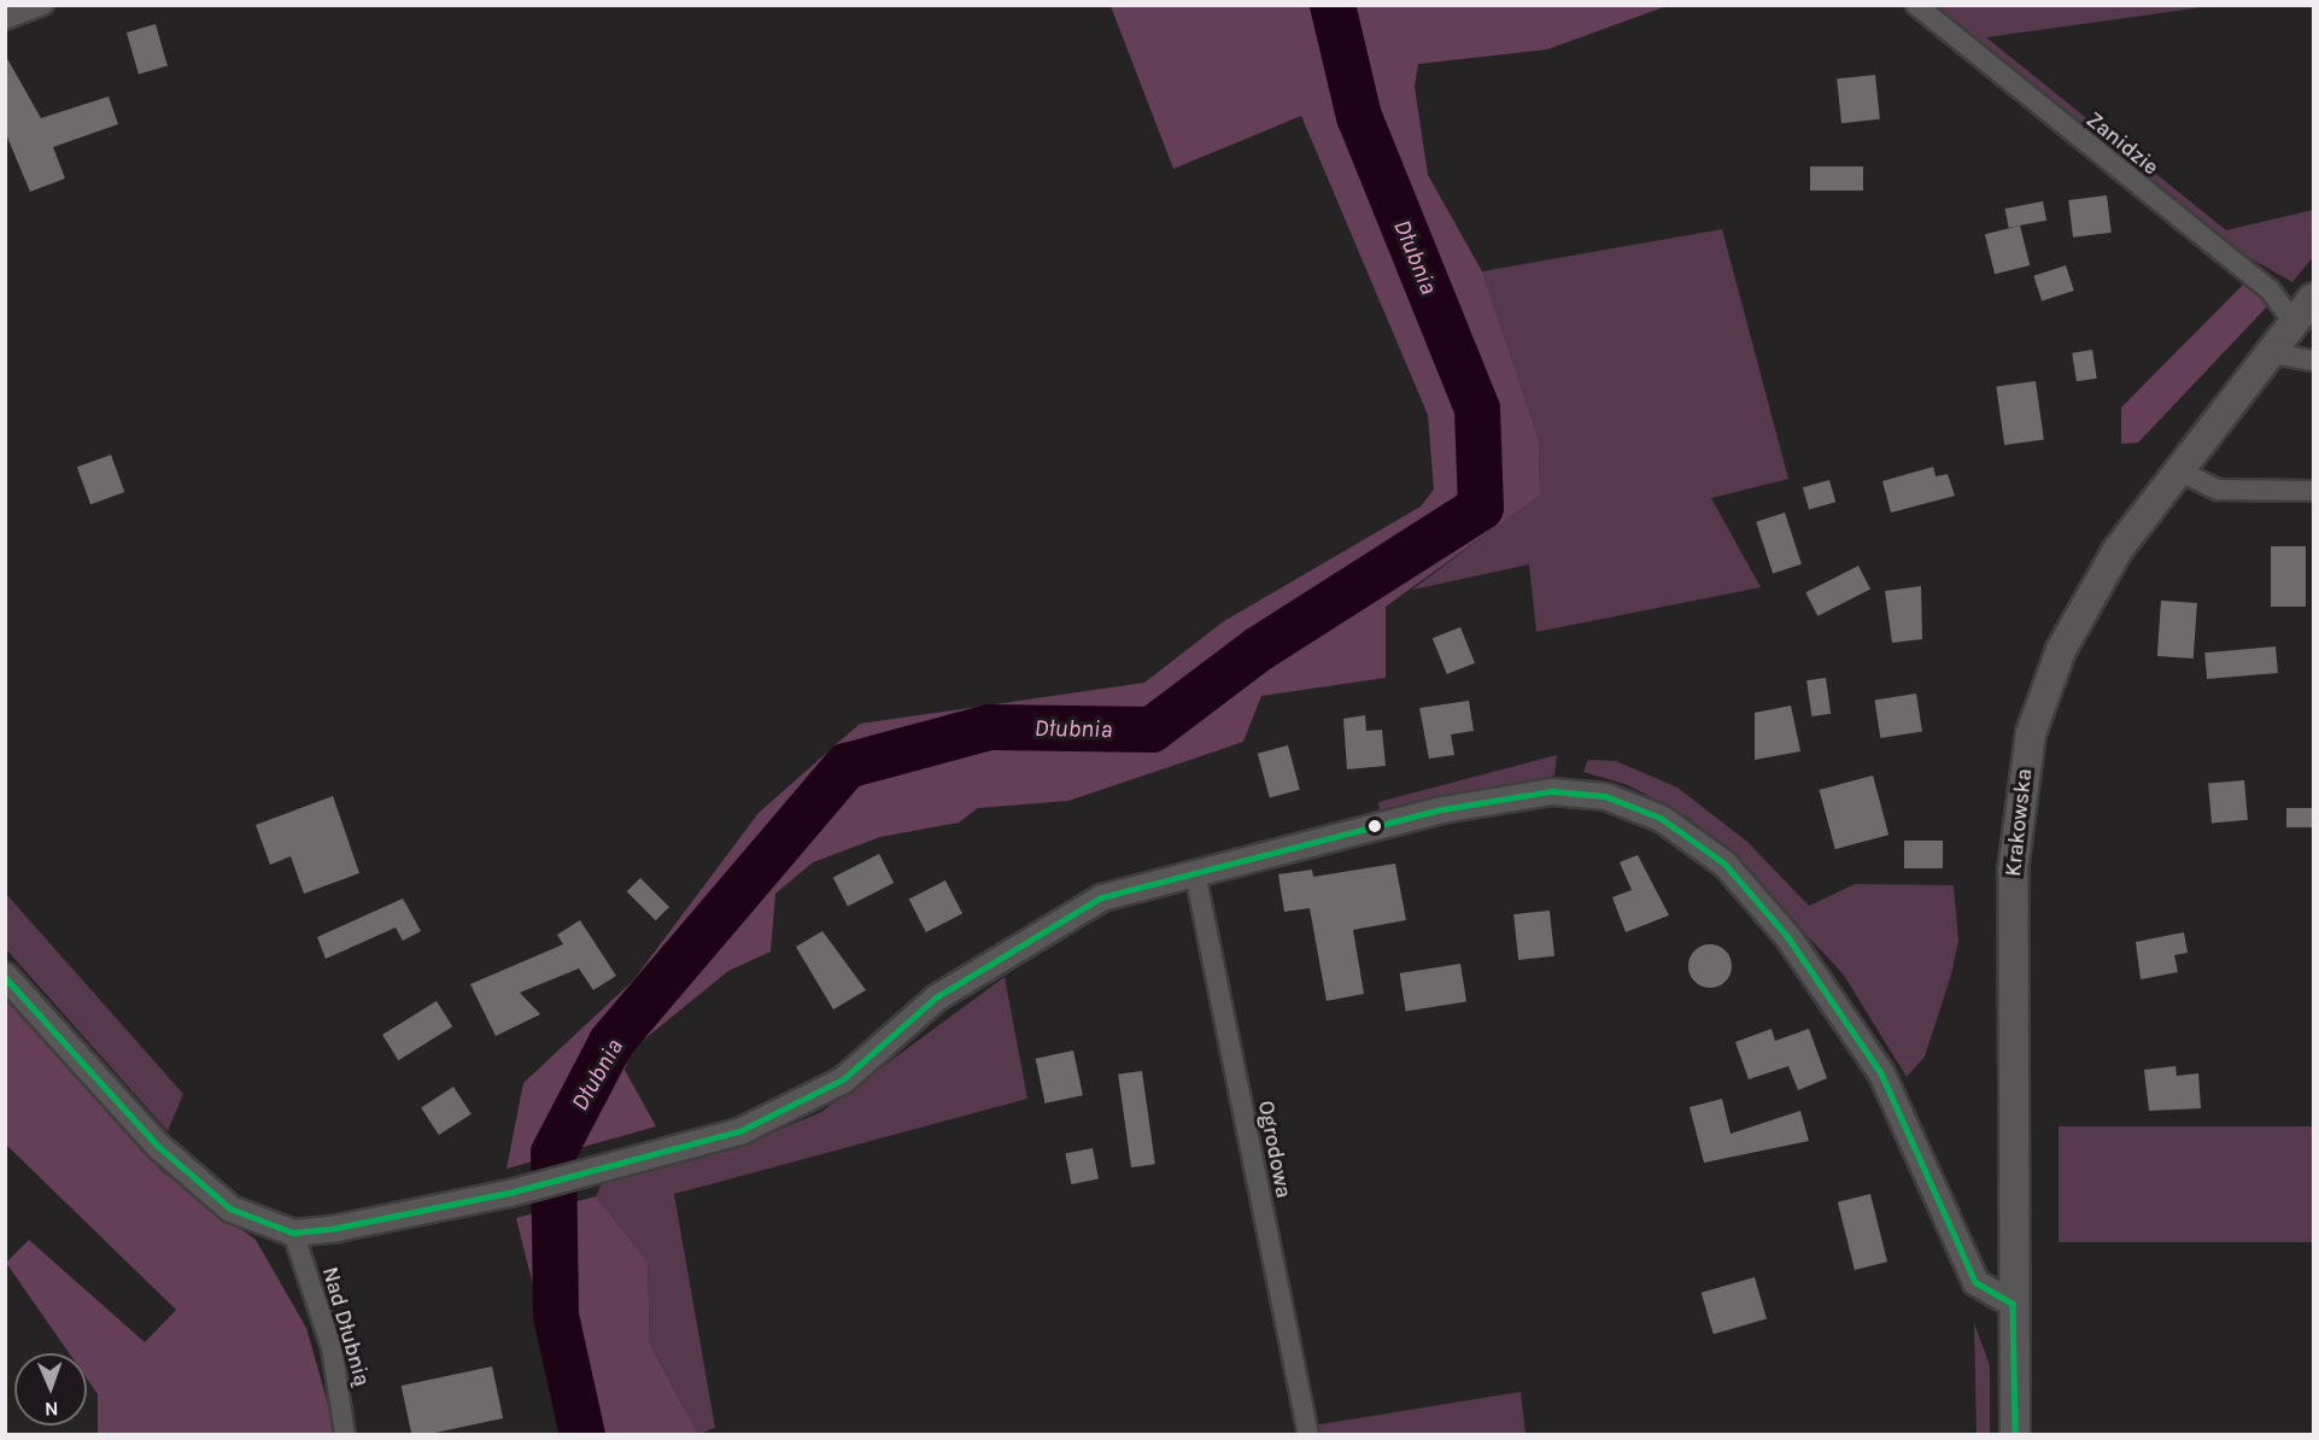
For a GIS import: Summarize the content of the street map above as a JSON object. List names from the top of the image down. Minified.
{"streets":{"main road":["Krakowska"],"street":["Zanidzie","Ogrodowa","Nad Dłubnią"]},"crossings":[["Zanidzie","Krakowska"]],"water":["Dłubnia"],"north":"bottom"}
